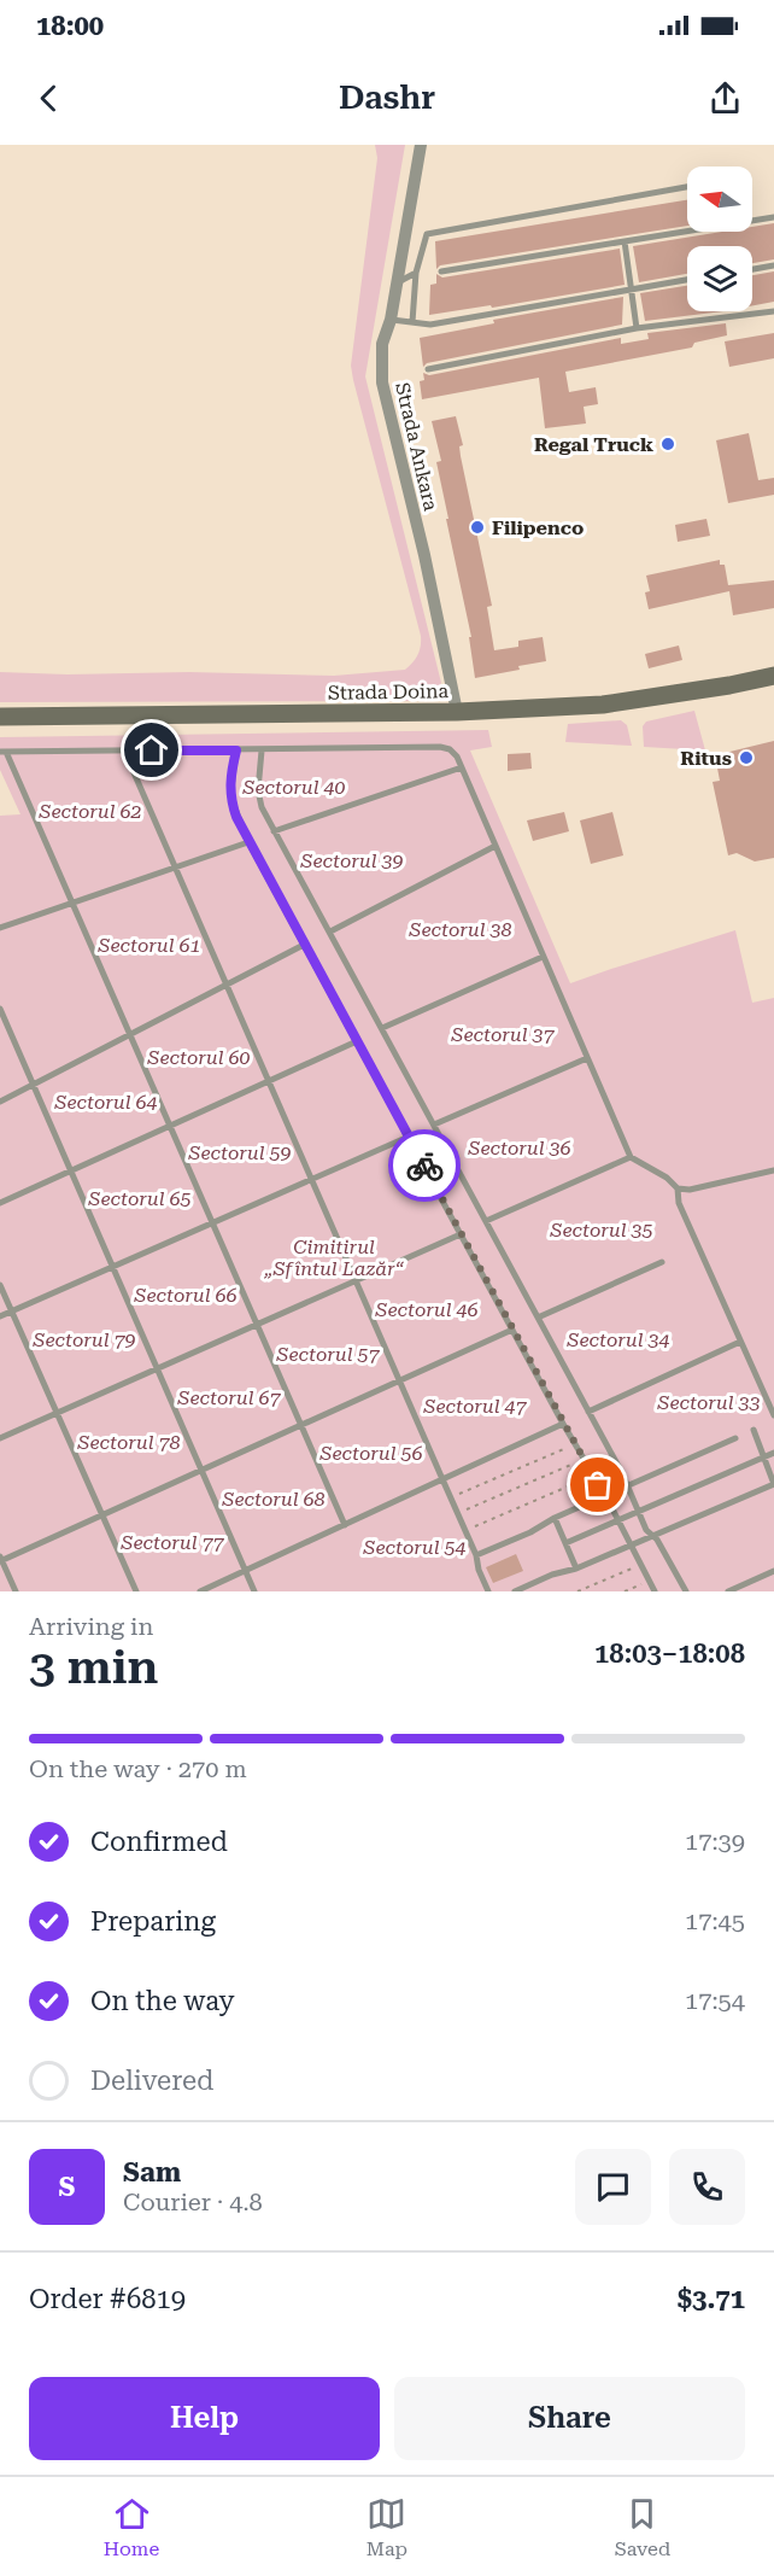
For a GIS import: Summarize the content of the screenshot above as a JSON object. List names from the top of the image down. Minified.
{"streets":{"main road":["Strada Doina"],"street":["Strada Ankara"]},"crossings":[["Strada Ankara","Strada Doina"]],"parks":["Sectorul 40","Sectorul 62","Sectorul 39","Sectorul 38","Sectorul 61","Sectorul 37","Sectorul 60","Sectorul 64","Sectorul 36","Sectorul 59","Sectorul 65","Sectorul 35","Cimitirul „Sfîntul Lazăr“","Sectorul 66","Sectorul 46","Sectorul 79","Sectorul 34","Sectorul 57","Sectorul 67","Sectorul 33","Sectorul 47","Sectorul 78","Sectorul 56","Sectorul 68","Sectorul 77","Sectorul 54"],"places":["Regal Truck","Filipenco","Ritus"],"north":"left","page":{"status":"18:00","header":"Dashr","heading":["3 min","Arriving in","18:03–18:08"],"panel":["Sam","Courier · 4.8","Order #6819","$3.71"],"bar":"On the way · 270 m","list":[["Confirmed","17:39"],["Preparing","17:45"],["On the way","17:54"],"Delivered"],"round":"S","buttons":["Help","Share"],"tabs":["Home","Map","Saved"]}}
